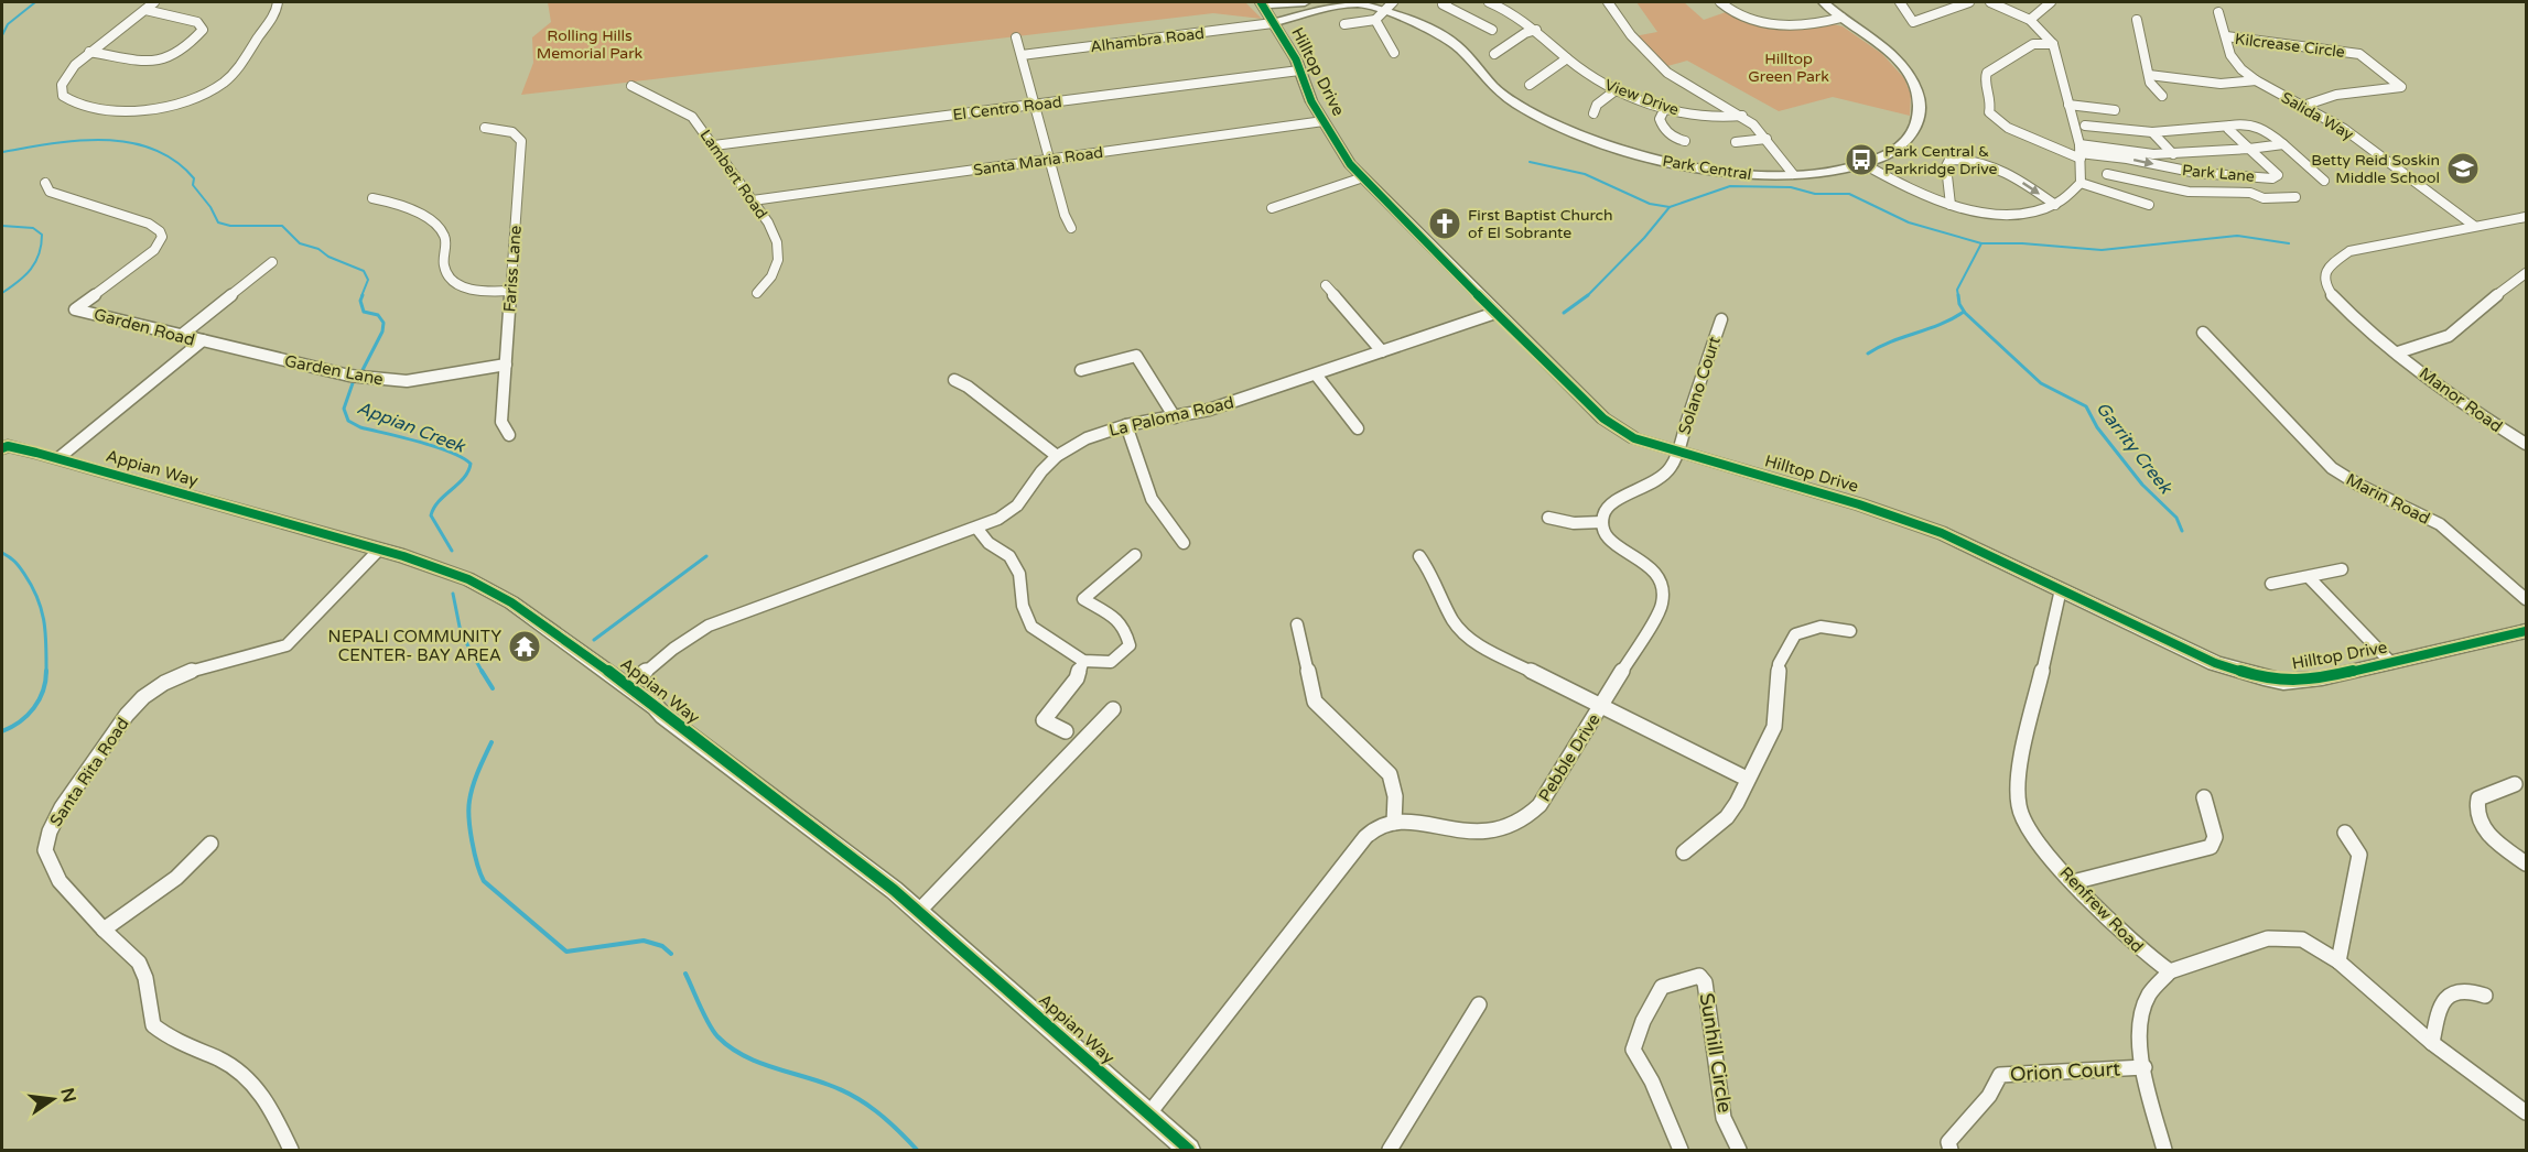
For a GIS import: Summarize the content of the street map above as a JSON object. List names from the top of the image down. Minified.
{"streets":{"street":["Alhambra Road","Kilcrease Circle","Hilltop Drive","View Drive","El Centro Road","Salida Way","Santa Maria Road","Park Central","Park Lane","Lambert Road","Fariss Lane","Garden Road","Garden Lane","Solano Court","Manor Road","La Paloma Road","Appian Way","Marin Road","Pebble Drive","Santa Rita Road","Renfrew Road","Sunhill Circle","Orion Court"]},"crossings":[["Alhambra Road","Hilltop Drive"],["Alhambra Road","Park Central"],["Kilcrease Circle","Salida Way"],["Hilltop Drive","El Centro Road"],["Hilltop Drive","Santa Maria Road"],["Hilltop Drive","Park Central"],["Hilltop Drive","Solano Court"],["Hilltop Drive","La Paloma Road"],["Hilltop Drive","Renfrew Road"],["El Centro Road","Lambert Road"],["Salida Way","Manor Road"],["Santa Maria Road","Lambert Road"],["Fariss Lane","Garden Lane"],["Garden Road","Garden Lane"],["Garden Road","Appian Way"],["La Paloma Road","Appian Way"],["Appian Way","Pebble Drive"],["Appian Way","Santa Rita Road"]],"water":["Appian Creek","Garrity Creek"],"parks":["Rolling Hills Memorial Park","Hilltop Green Park"],"places":{"bus stop":["Park Central & Parkridge Drive"],"school or university":["Betty Reid Soskin Middle School"],"church":["First Baptist Church of El Sobrante"],"temple":["NEPALI COMMUNITY CENTER- BAY AREA"]},"north":"right"}
